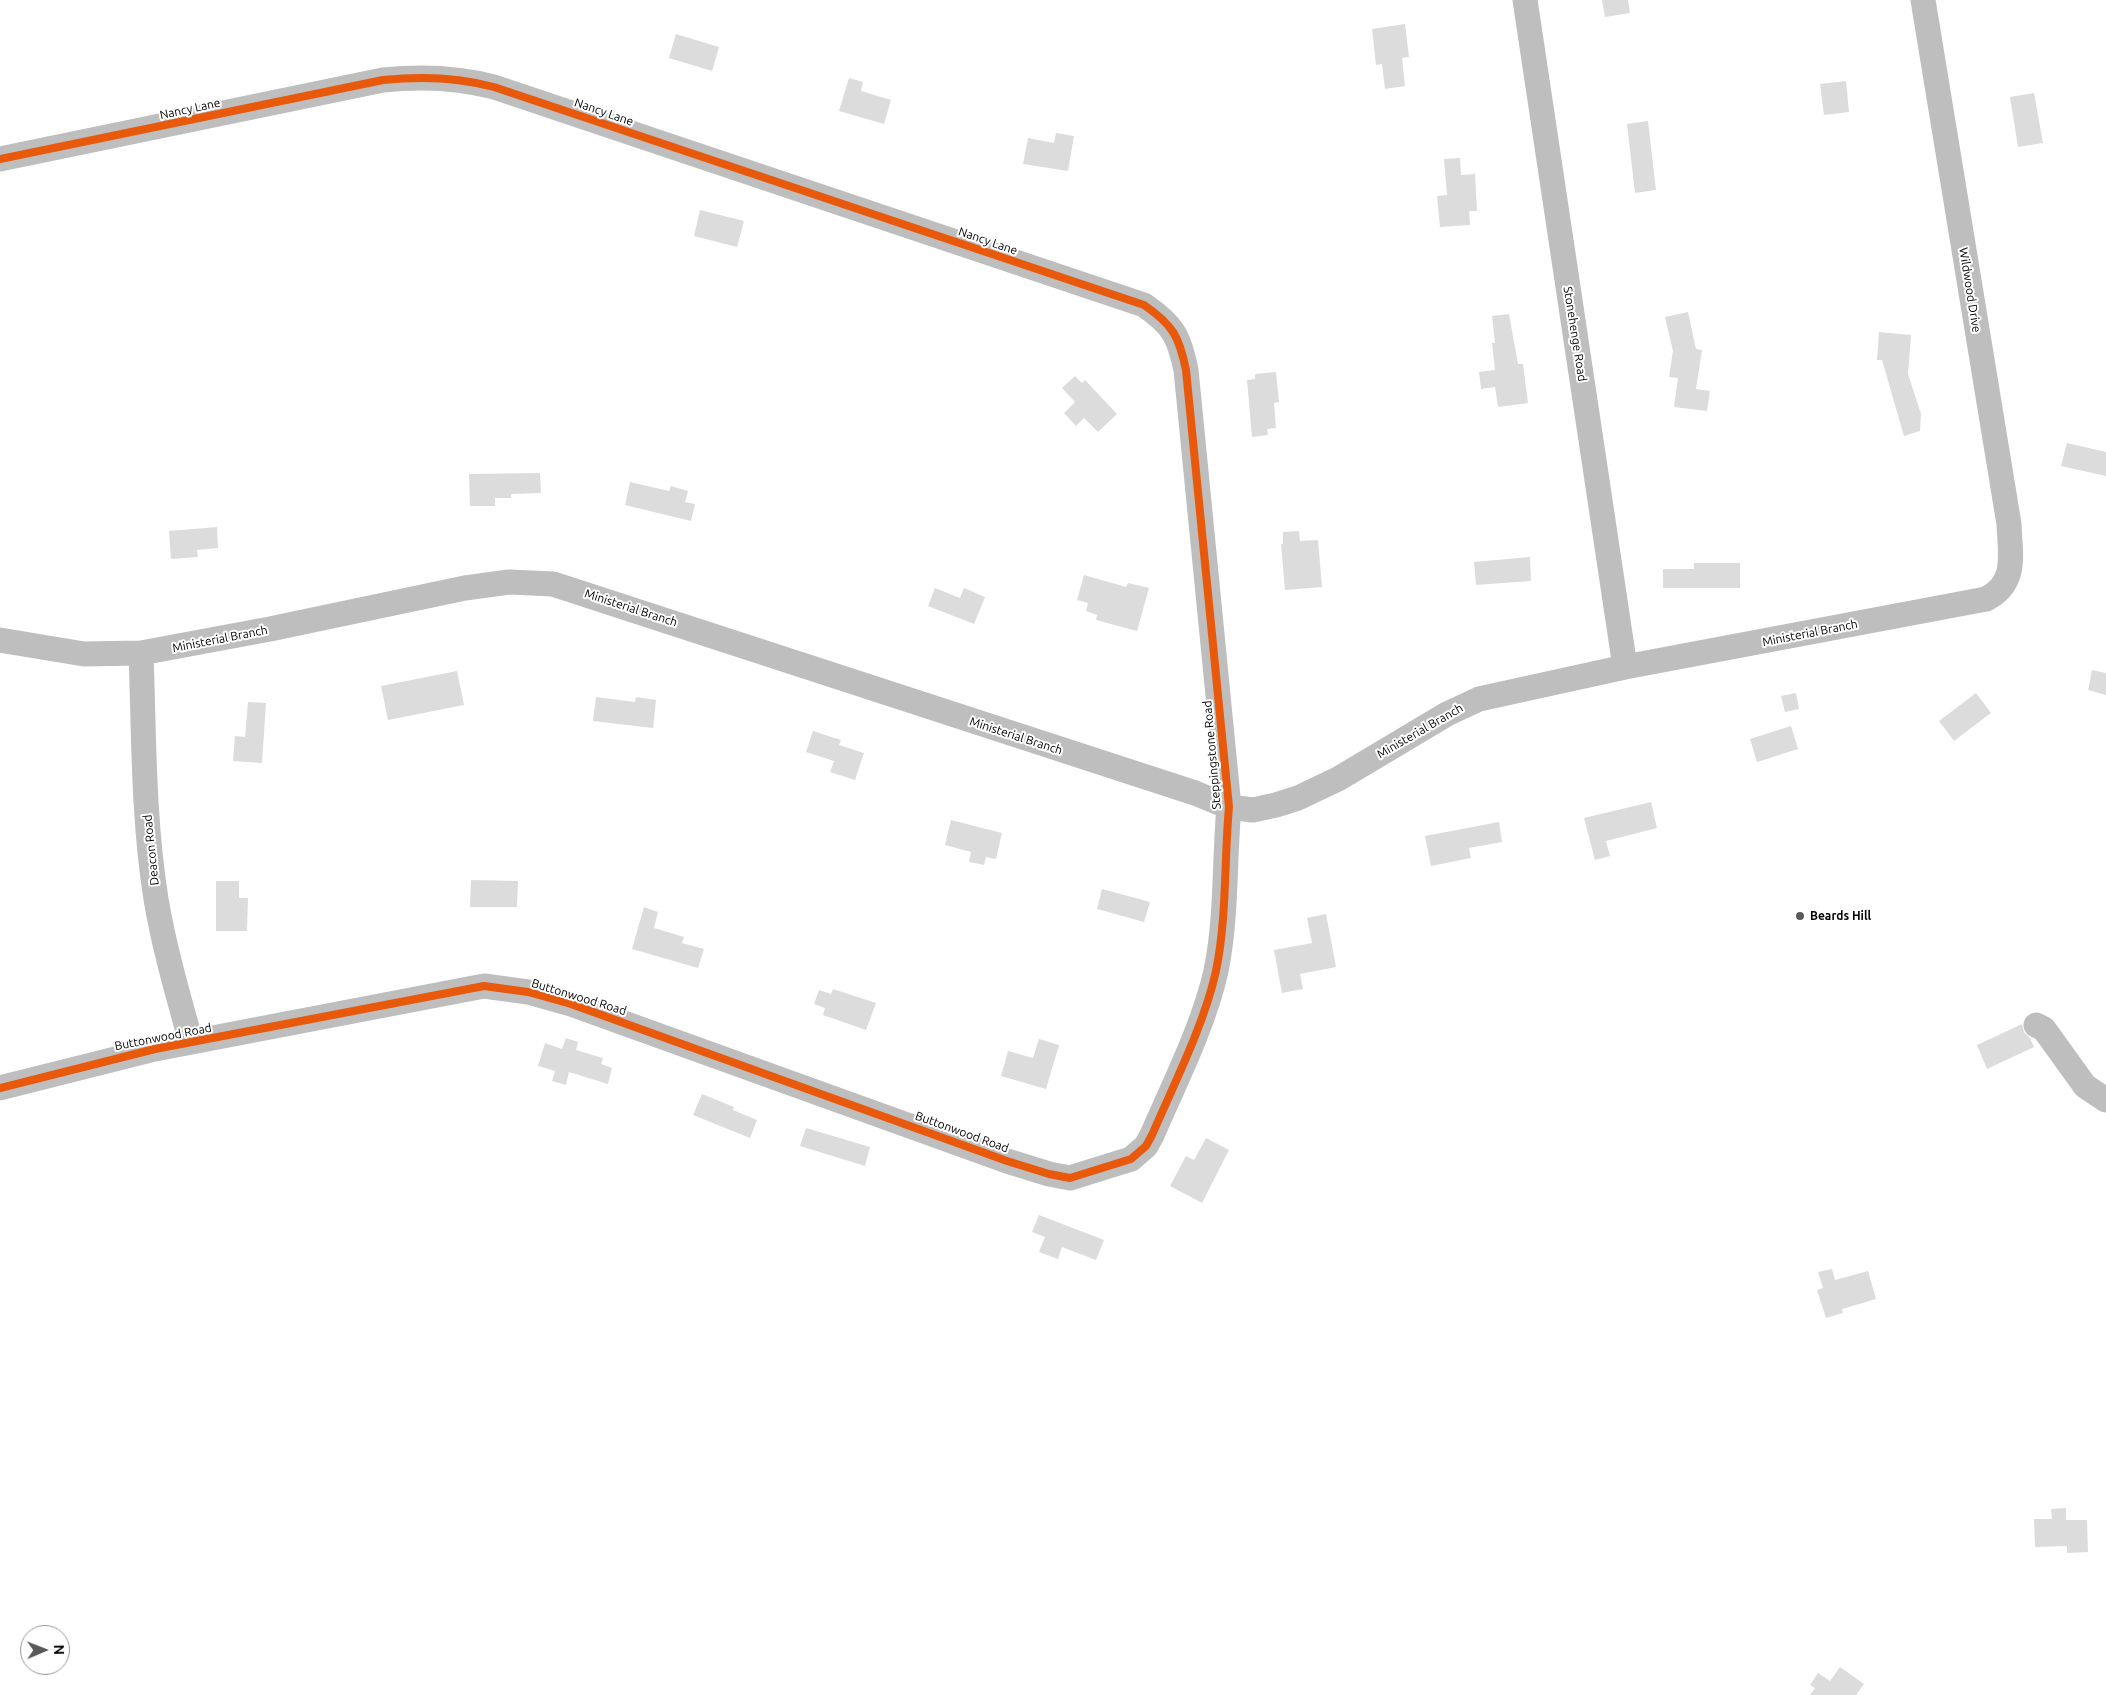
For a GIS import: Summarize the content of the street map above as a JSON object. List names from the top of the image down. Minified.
{"streets":{"street":["Nancy Lane","Wildwood Drive","Stonehenge Road","Ministerial Branch","Steppingstone Road","Deacon Road","Buttonwood Road"]},"crossings":[["Nancy Lane","Steppingstone Road"],["Wildwood Drive","Ministerial Branch"],["Stonehenge Road","Ministerial Branch"],["Ministerial Branch","Steppingstone Road"],["Ministerial Branch","Deacon Road"],["Steppingstone Road","Buttonwood Road"],["Deacon Road","Buttonwood Road"]],"places":["Beards Hill"],"north":"right"}
